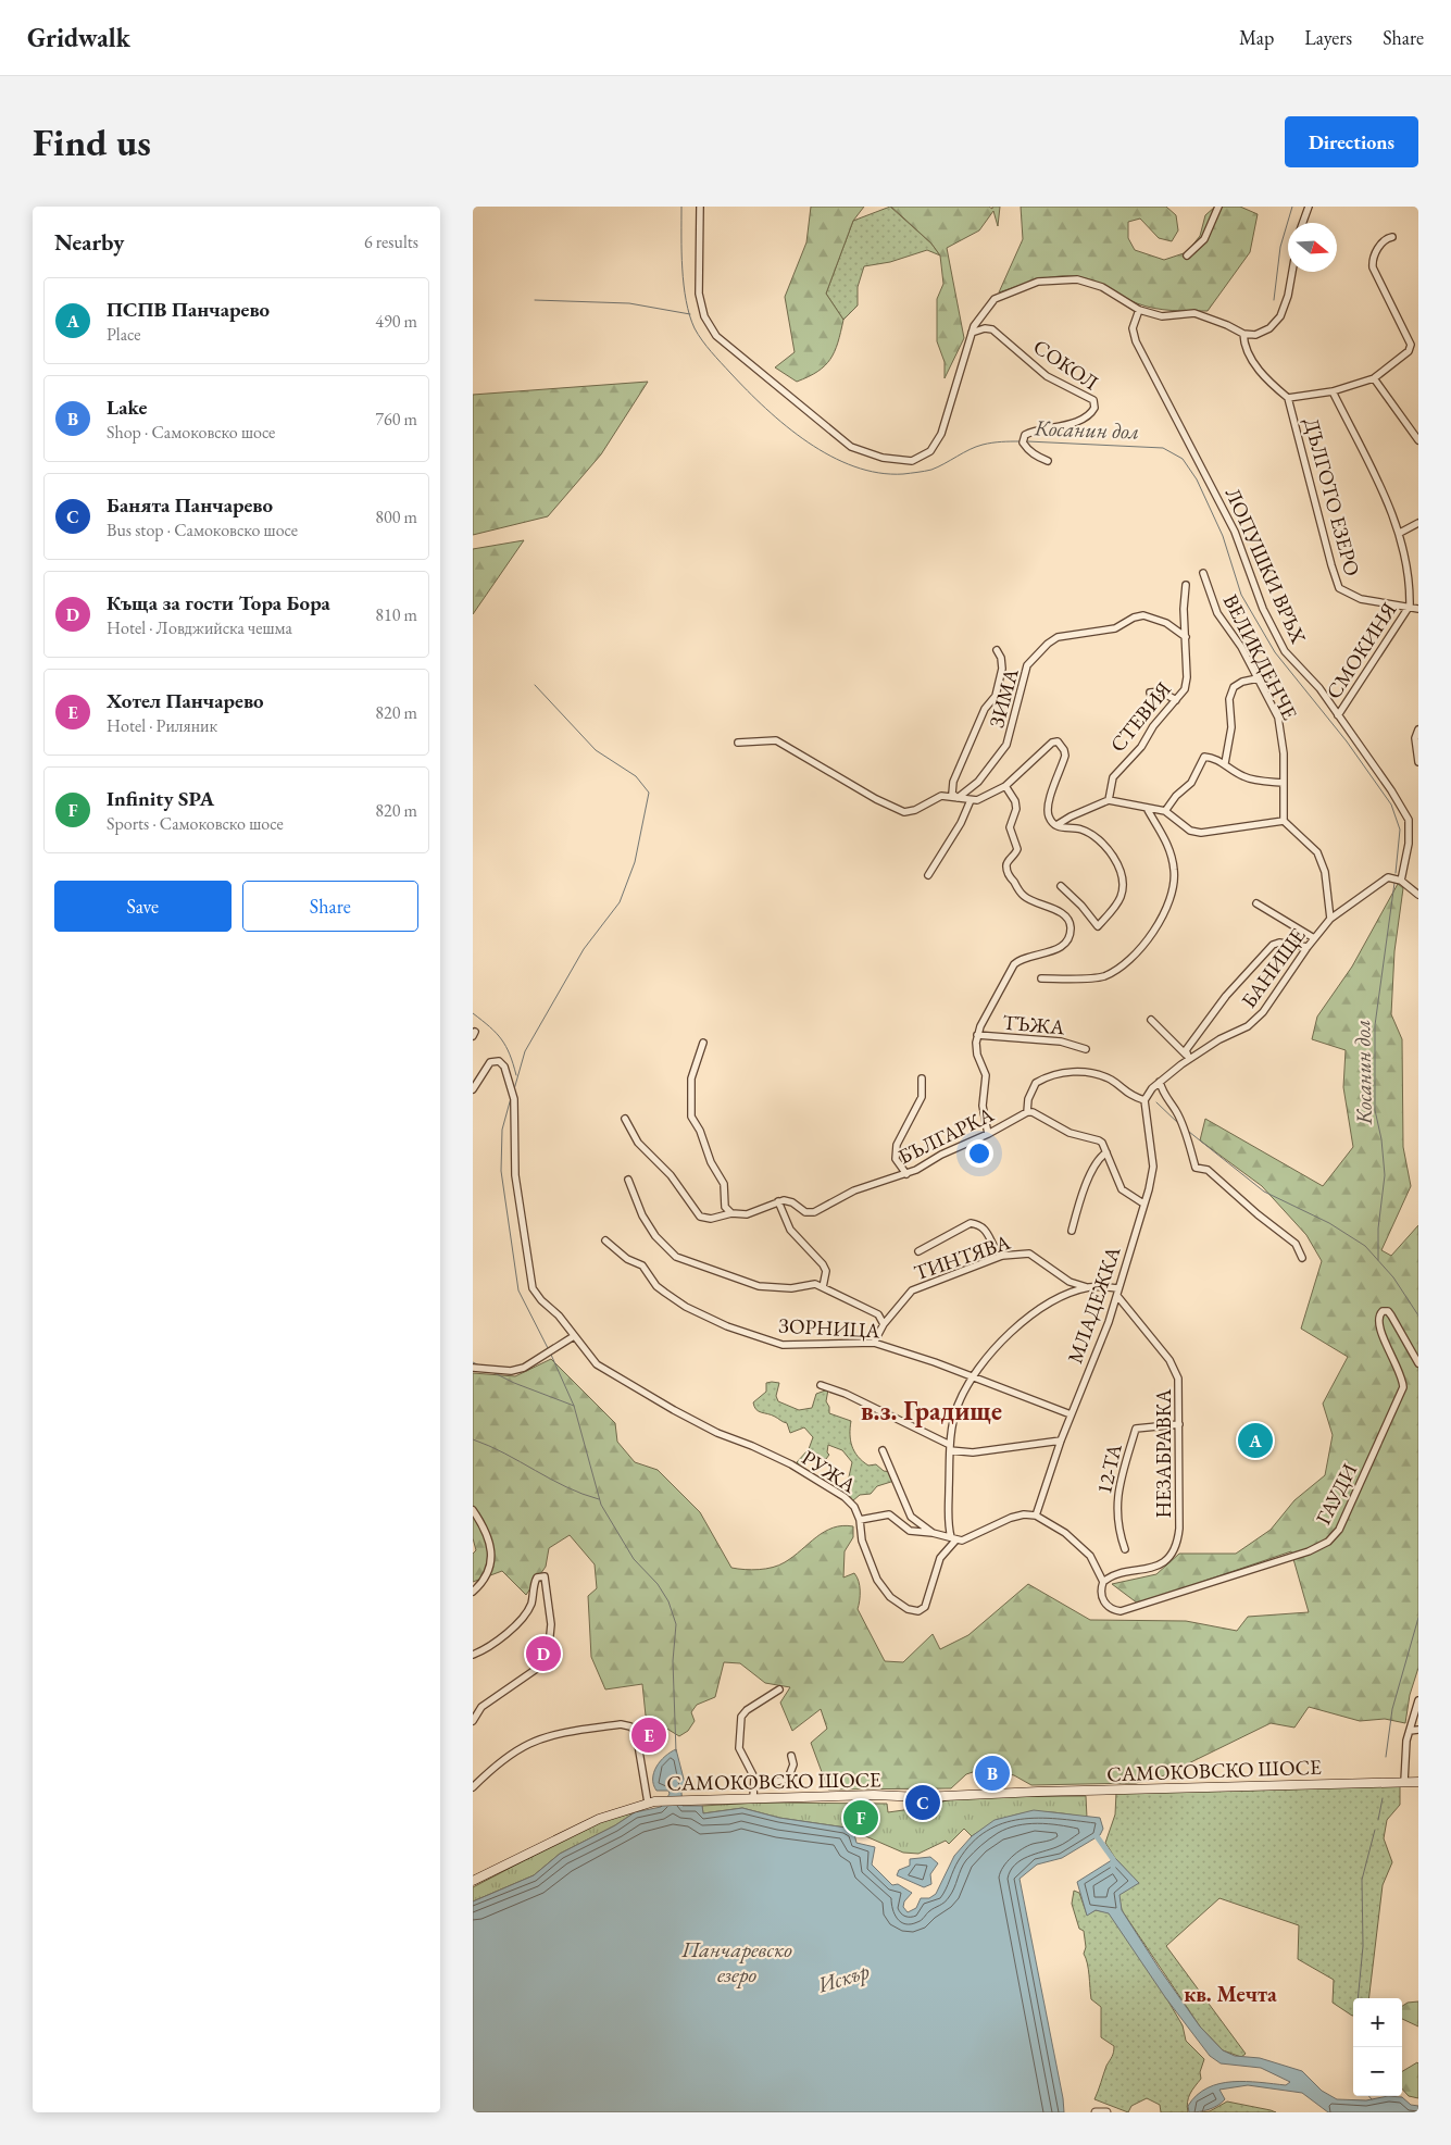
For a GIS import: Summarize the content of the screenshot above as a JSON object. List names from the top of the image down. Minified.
{"streets":{"main road":["САМОКОВСКО ШОСЕ"],"street":["СОКОЛ","ДЪЛГОТО ЕЗЕРО","ЛОПУШКИ ВРЪХ","СМОКИНЯ","ВЕЛИКДЕНЧЕ","ЗИМА","СТЕВИЯ","БАНИЩЕ","ТЪЖА","БЪЛГАРКА","ТИНТЯВА","МЛАДЕЖКА","ЗОРНИЦА","НЕЗАБРАВКА","12-ТА","РУЖА","ГАУДИ"]},"crossings":[["ДЪЛГОТО ЕЗЕРО","СМОКИНЯ"],["ЛОПУШКИ ВРЪХ","СМОКИНЯ"],["ЛОПУШКИ ВРЪХ","БАНИЩЕ"],["ЗИМА","СТЕВИЯ"],["БАНИЩЕ","МЛАДЕЖКА"],["ТИНТЯВА","ЗОРНИЦА"],["МЛАДЕЖКА","ЗОРНИЦА"],["МЛАДЕЖКА","НЕЗАБРАВКА"],["НЕЗАБРАВКА","12-ТА"],["НЕЗАБРАВКА","ГАУДИ"]],"districts":["в.з. Градище","кв. Мечта"],"water":["Косанин дол","Панчаревско езеро","Искър"],"north":"right","page":{"header":"Gridwalk","nav":["Map","Layers","Share"],"buttons":["Directions",["Save","Share"]],"title":"Find us","heading":["Nearby","6 results"],"list":[{"mark":"A","name":"ПСПВ Панчарево","note":"Place","value":"490 m"},{"mark":"B","name":"Lake","note":"Shop · Самоковско шосе","value":"760 m"},{"mark":"C","name":"Банята Панчарево","note":"Bus stop · Самоковско шосе","value":"800 m"},{"mark":"D","name":"Къща за гости Тора Бора","note":"Hotel · Ловджийска чешма","value":"810 m"},{"mark":"E","name":"Хотел Панчарево","note":"Hotel · Риляник","value":"820 m"},{"mark":"F","name":"Infinity SPA","note":"Sports · Самоковско шосе","value":"820 m"}],"pins":["A","D","E","B","C","F"],"map_buttons":["+","−"]}}
